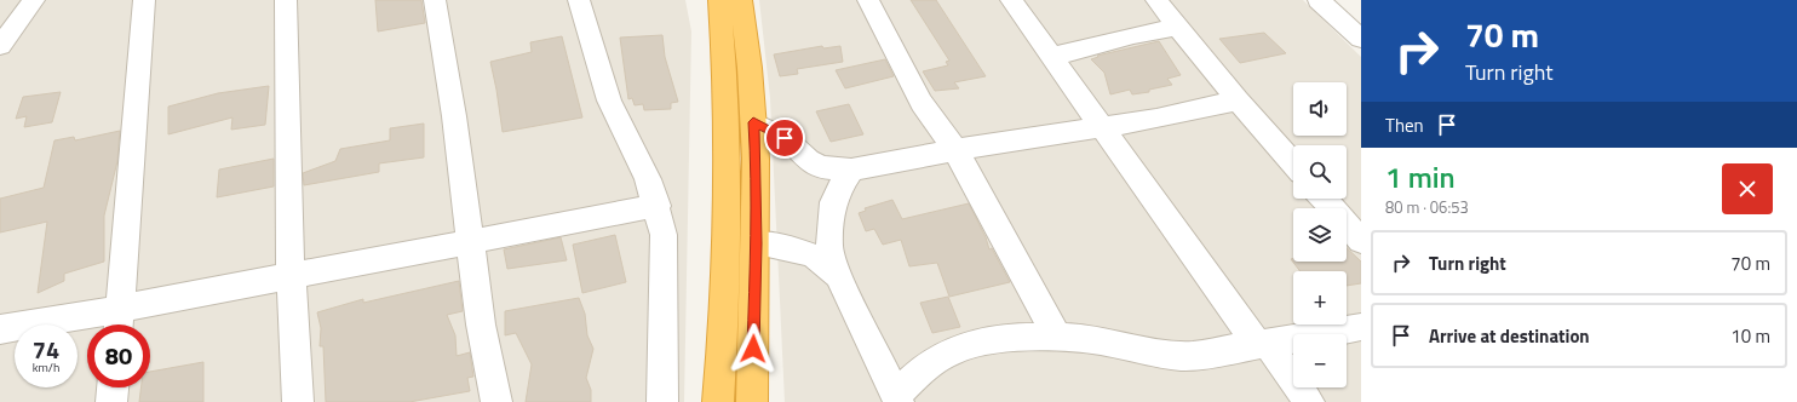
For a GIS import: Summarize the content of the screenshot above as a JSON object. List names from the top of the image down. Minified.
{"page":{"turn":["70 m","Turn right"],"map_buttons":["+","−"],"then":"Then","heading":["1 min","80 m · 06:53"],"list":[{"name":"Turn right","value":"70 m"},{"name":"Arrive at destination","value":"10 m"}],"speed":"74 km/h","limit":"80"}}
